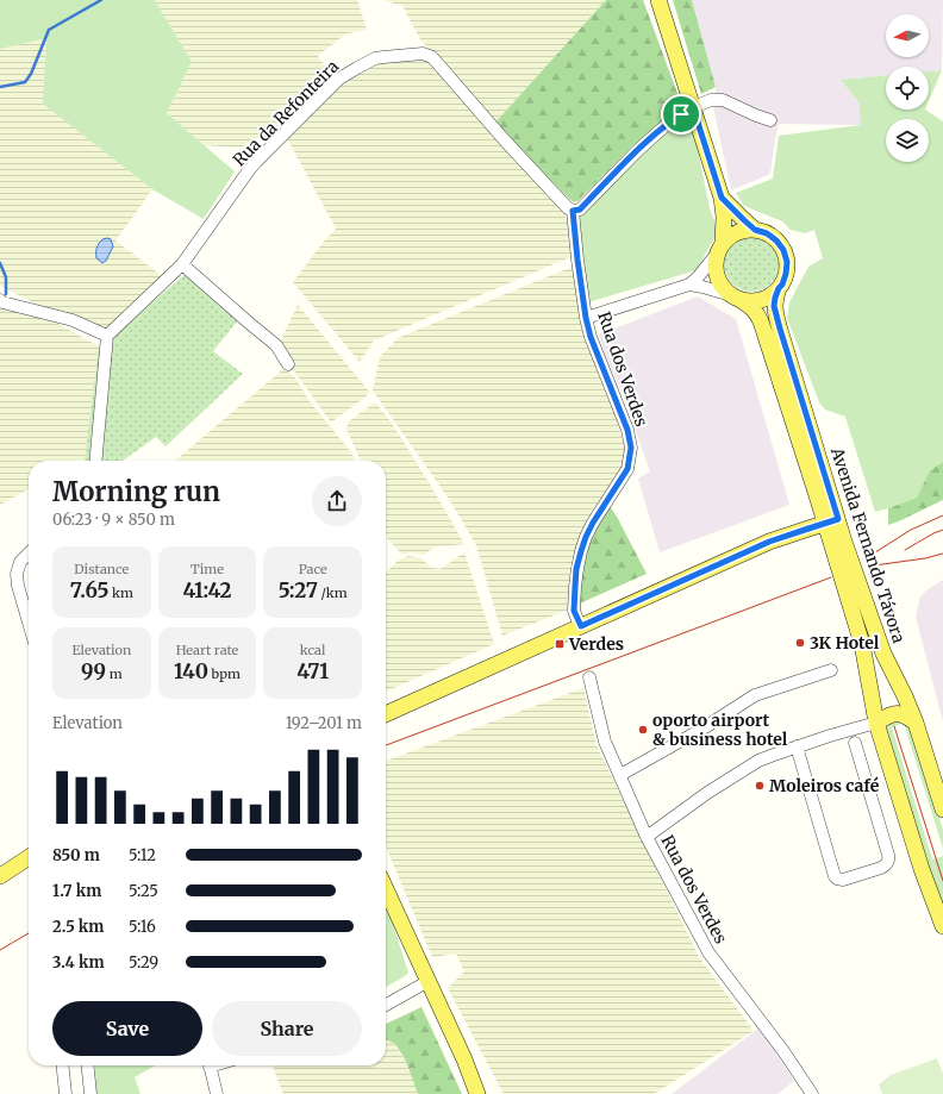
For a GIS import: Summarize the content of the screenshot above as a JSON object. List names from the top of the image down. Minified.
{"streets":{"main road":["Avenida Fernando Távora"],"street":["Rua da Refonteira","Rua dos Verdes"]},"crossings":[["Rua da Refonteira","Rua dos Verdes"]],"places":{"other":["3K Hotel","oporto airport & business hotel","Moleiros café"],"transit":["Verdes"]},"north":"left","page":{"heading":["Morning run","06:23 · 9 × 850 m"],"stats":[["Distance","7.65 km"],["Time","41:42"],["Pace","5:27 /km"],["Elevation","99 m"],["Heart rate","140 bpm"],["kcal","471"]],"chart":["Elevation","192–201 m"],"list":[{"name":"850 m","note":"5:12"},{"name":"1.7 km","note":"5:25"},{"name":"2.5 km","note":"5:16"},{"name":"3.4 km","note":"5:29"}],"buttons":["Save","Share"]}}
